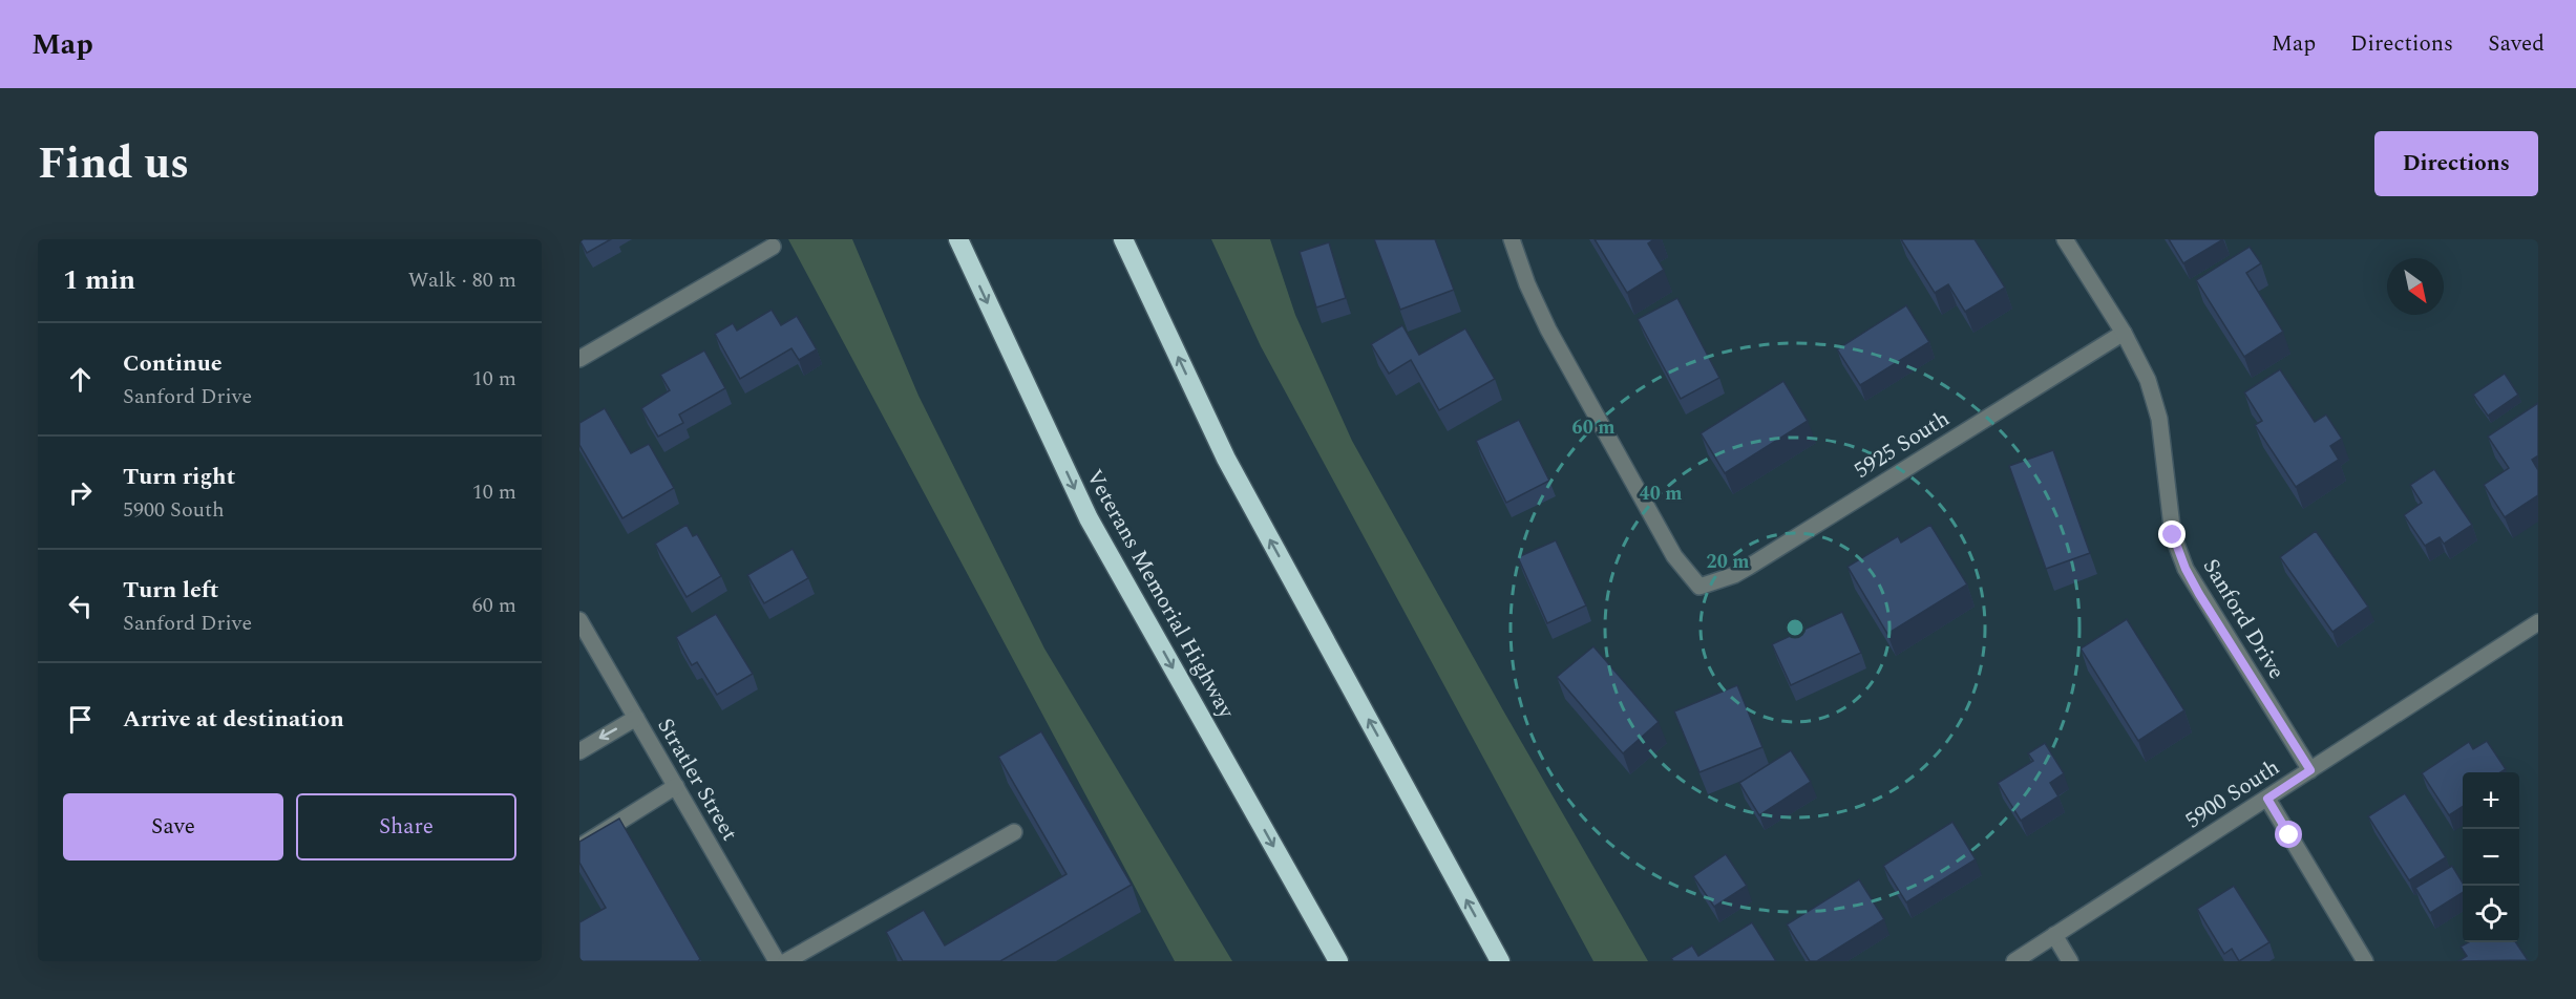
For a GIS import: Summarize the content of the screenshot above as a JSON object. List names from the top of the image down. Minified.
{"streets":{"highway":["Veterans Memorial Highway"],"street":["5925 South","Sanford Drive","Stratler Street","5900 South"]},"crossings":[["5925 South","Sanford Drive"],["Sanford Drive","5900 South"]],"north":"bottom right","page":{"header":"Map","nav":["Map","Directions","Saved"],"title":"Find us","buttons":["Directions",["Save","Share"]],"heading":["1 min","Walk · 80 m"],"list":[["Continue","Sanford Drive","10 m"],["Turn right","5900 South","10 m"],["Turn left","Sanford Drive","60 m"],"Arrive at destination"],"map_buttons":["+","−"]},"rings":["60 m","40 m","20 m"]}
